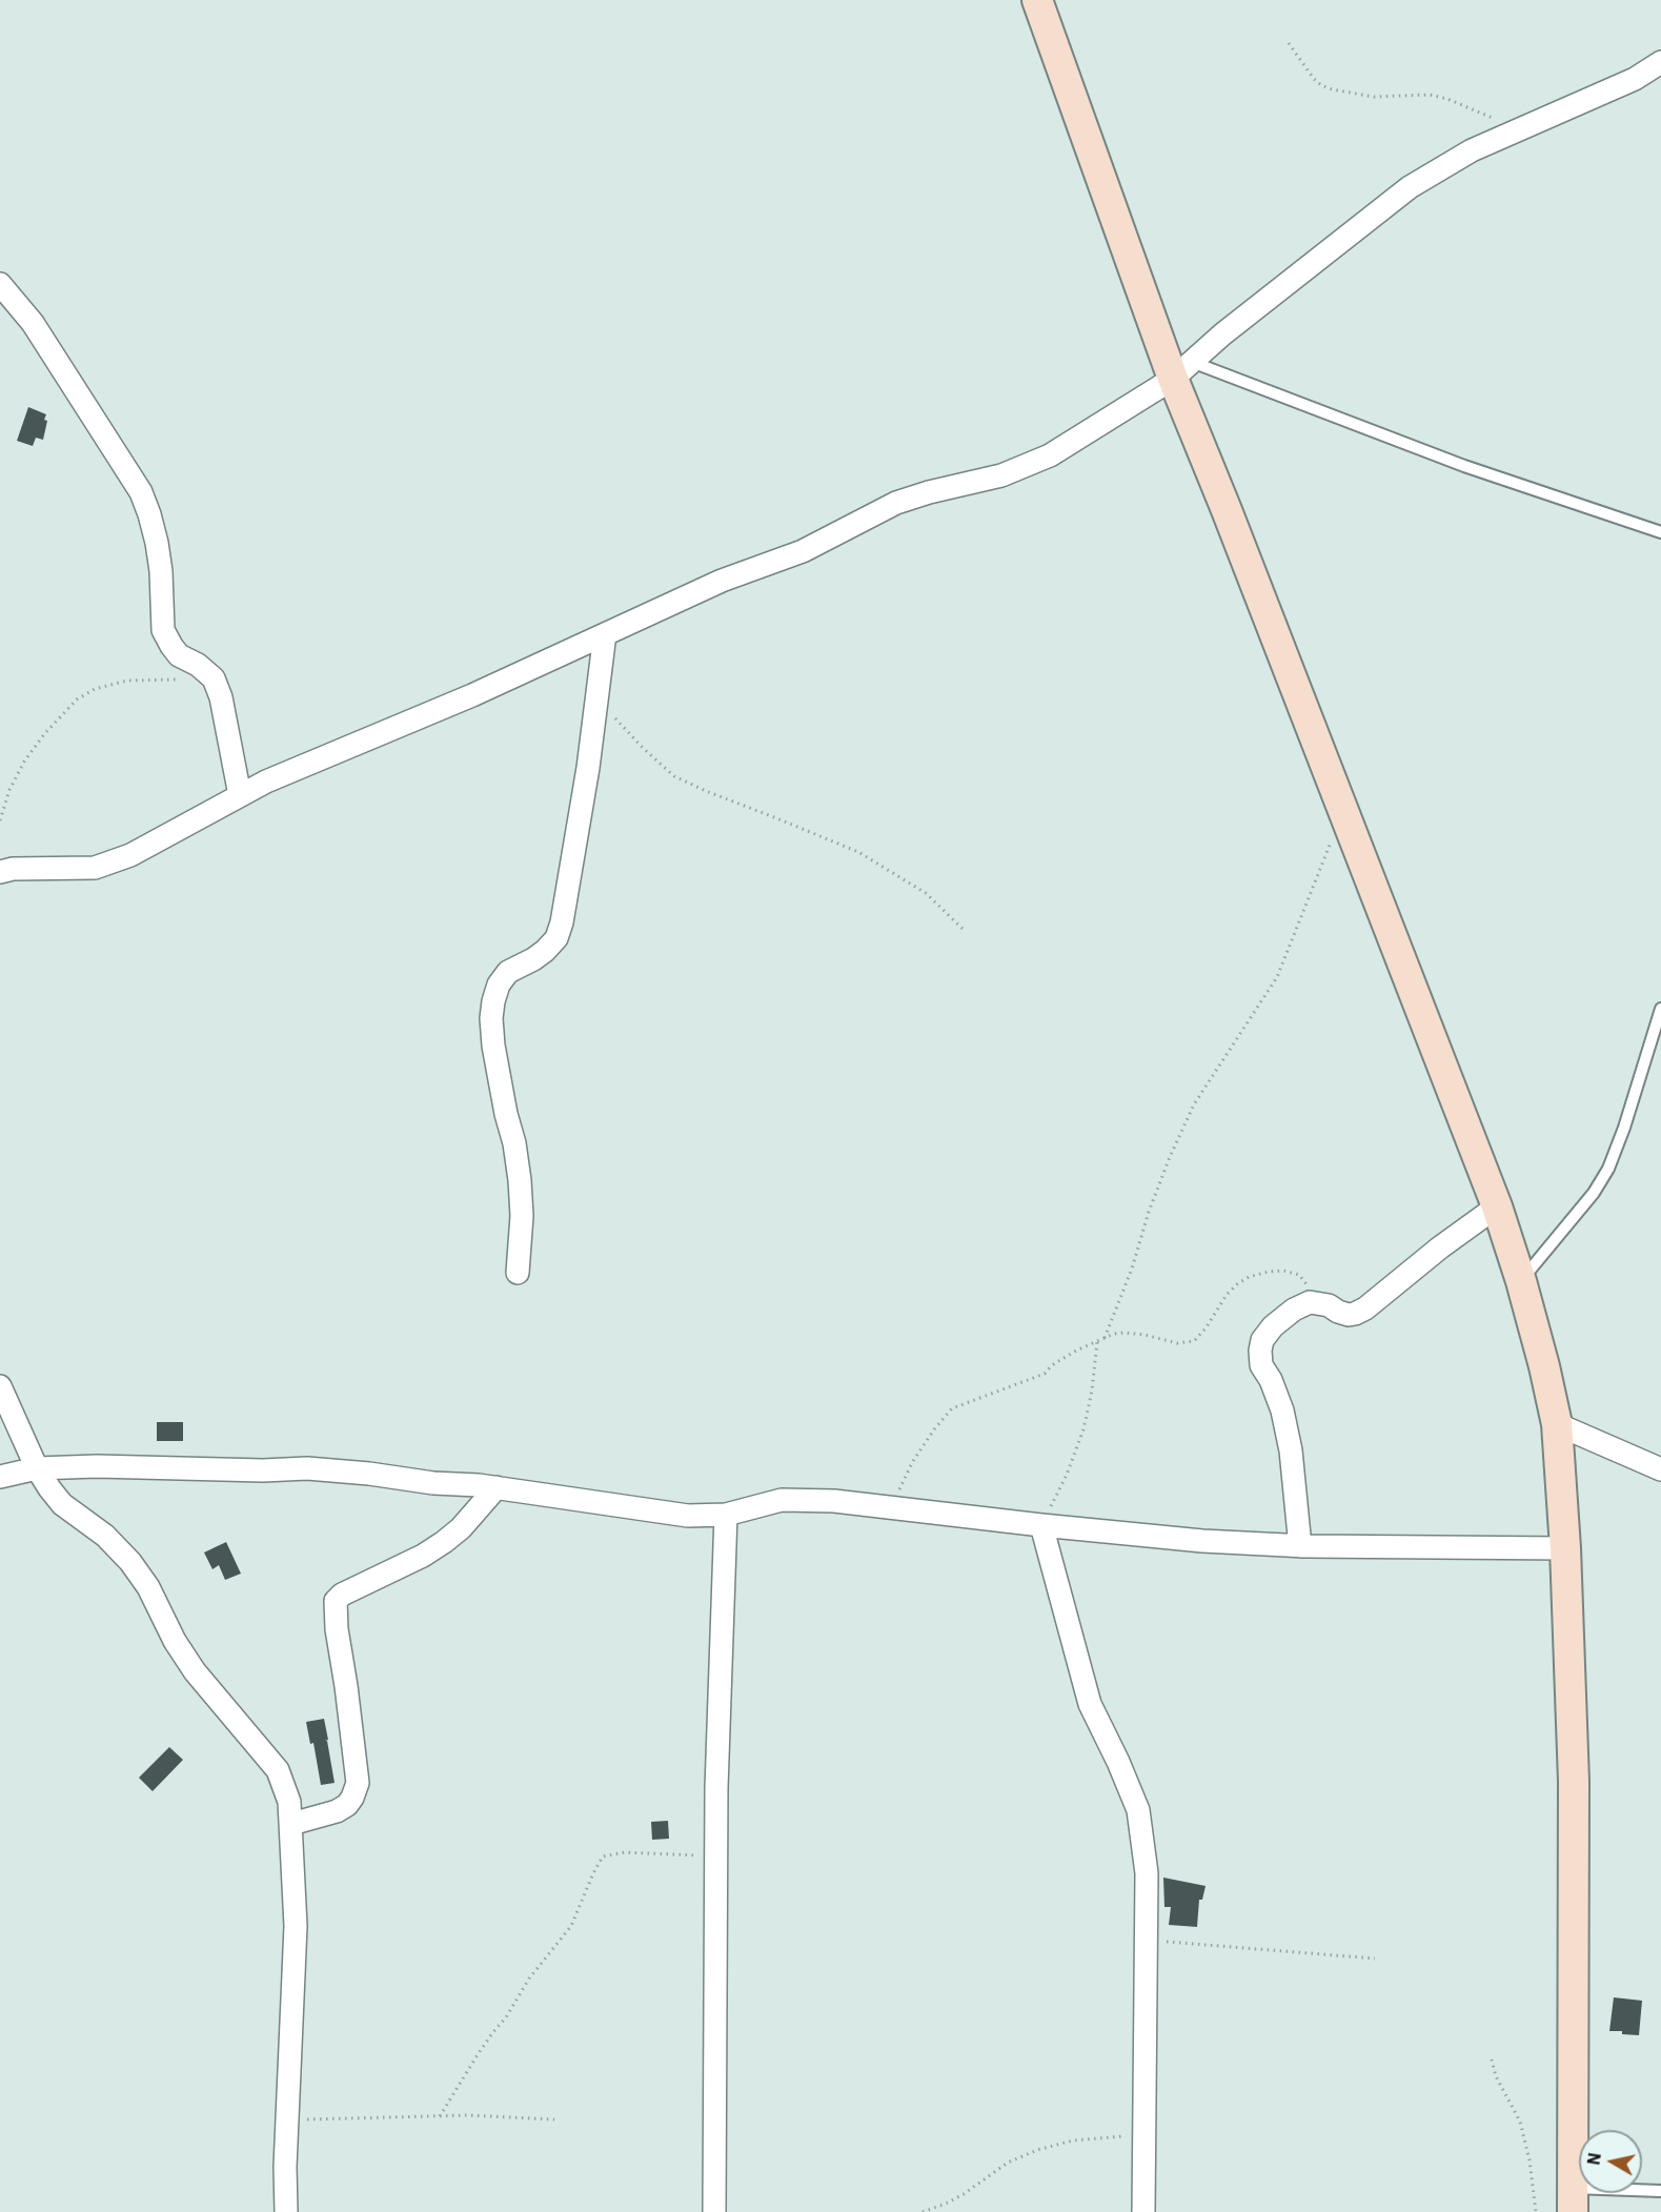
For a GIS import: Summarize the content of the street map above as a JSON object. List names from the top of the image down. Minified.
{"north":"left"}
